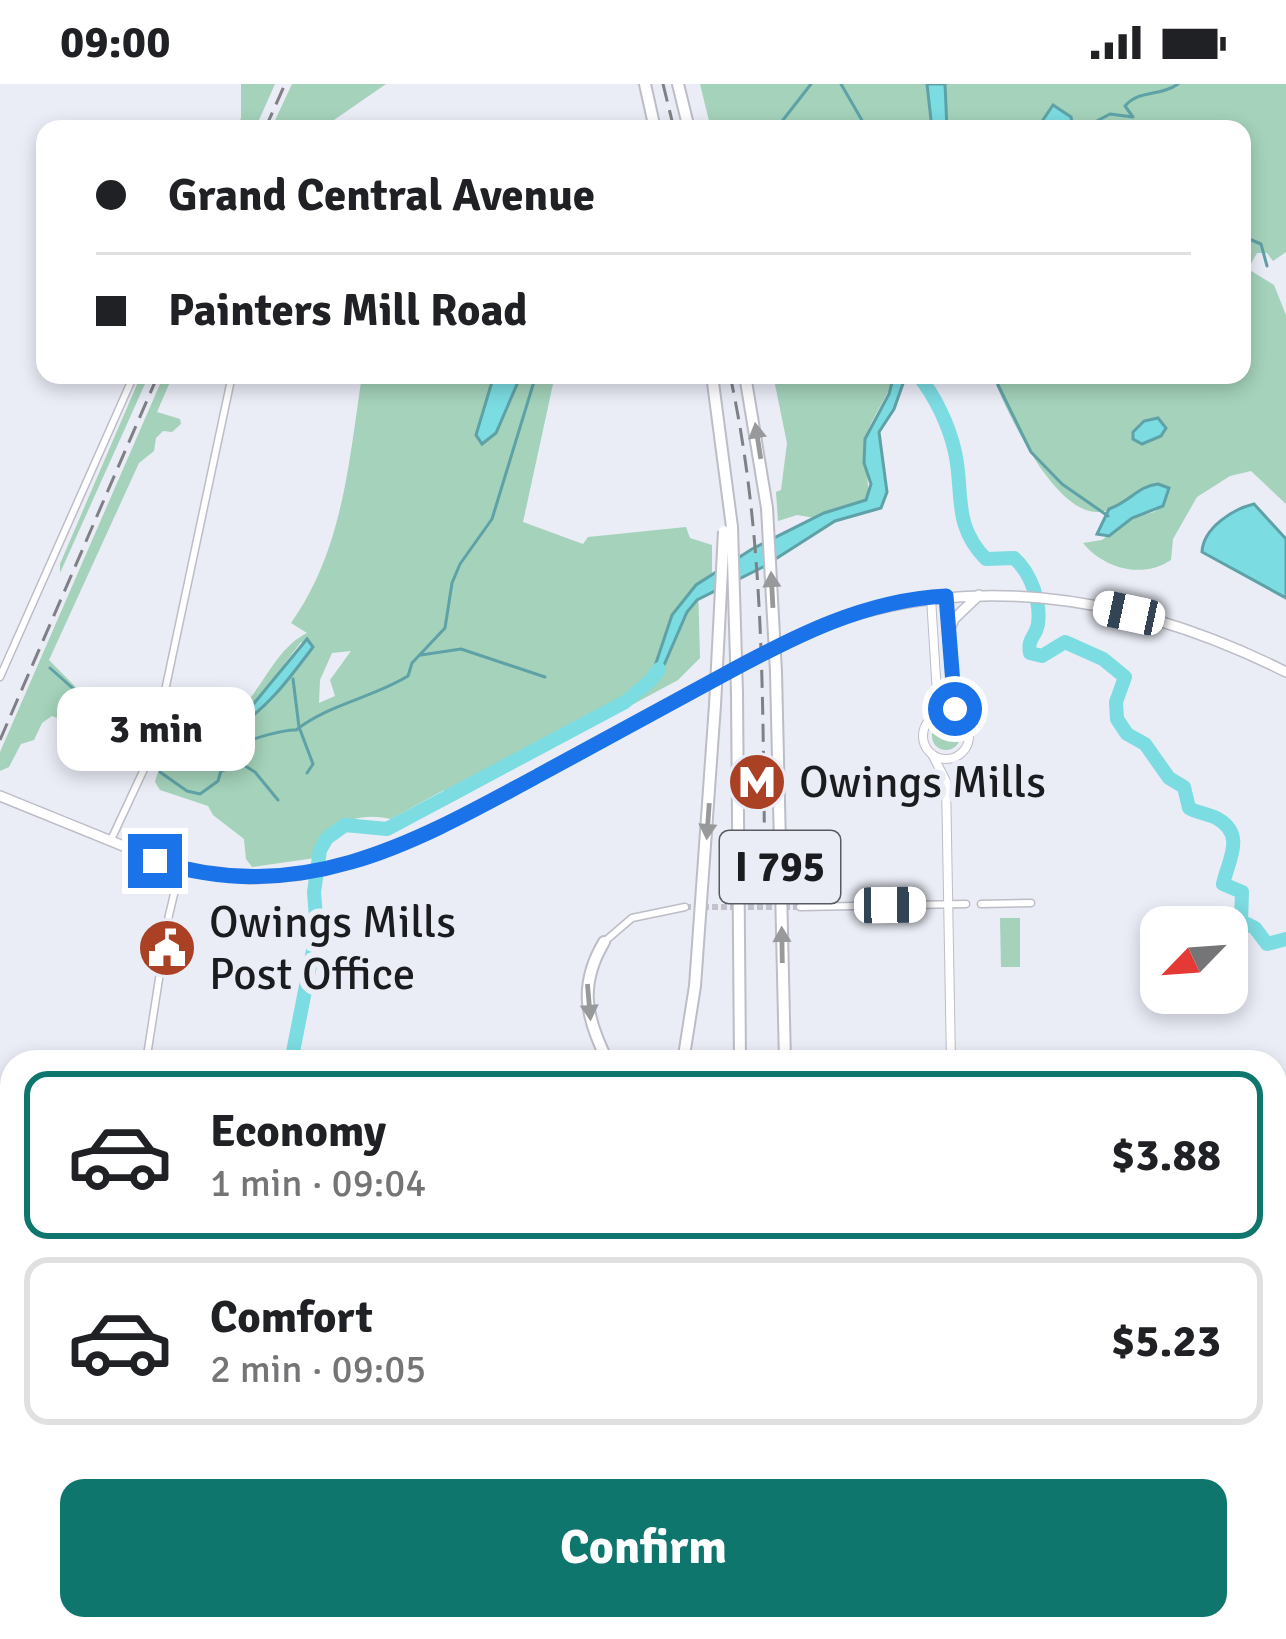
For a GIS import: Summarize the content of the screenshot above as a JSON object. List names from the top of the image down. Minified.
{"streets":{"highway":["I 795"]},"places":{"metro station":["Owings Mills"],"public building":["Owings Mills Post Office"]},"north":"bottom left","page":{"status":"09:00","banner":["Grand Central Avenue","Painters Mill Road"],"bubble":"3 min","list":[{"name":"Economy","note":"1 min · 09:04","value":"$3.88"},{"name":"Comfort","note":"2 min · 09:05","value":"$5.23"}],"buttons":"Confirm"}}
